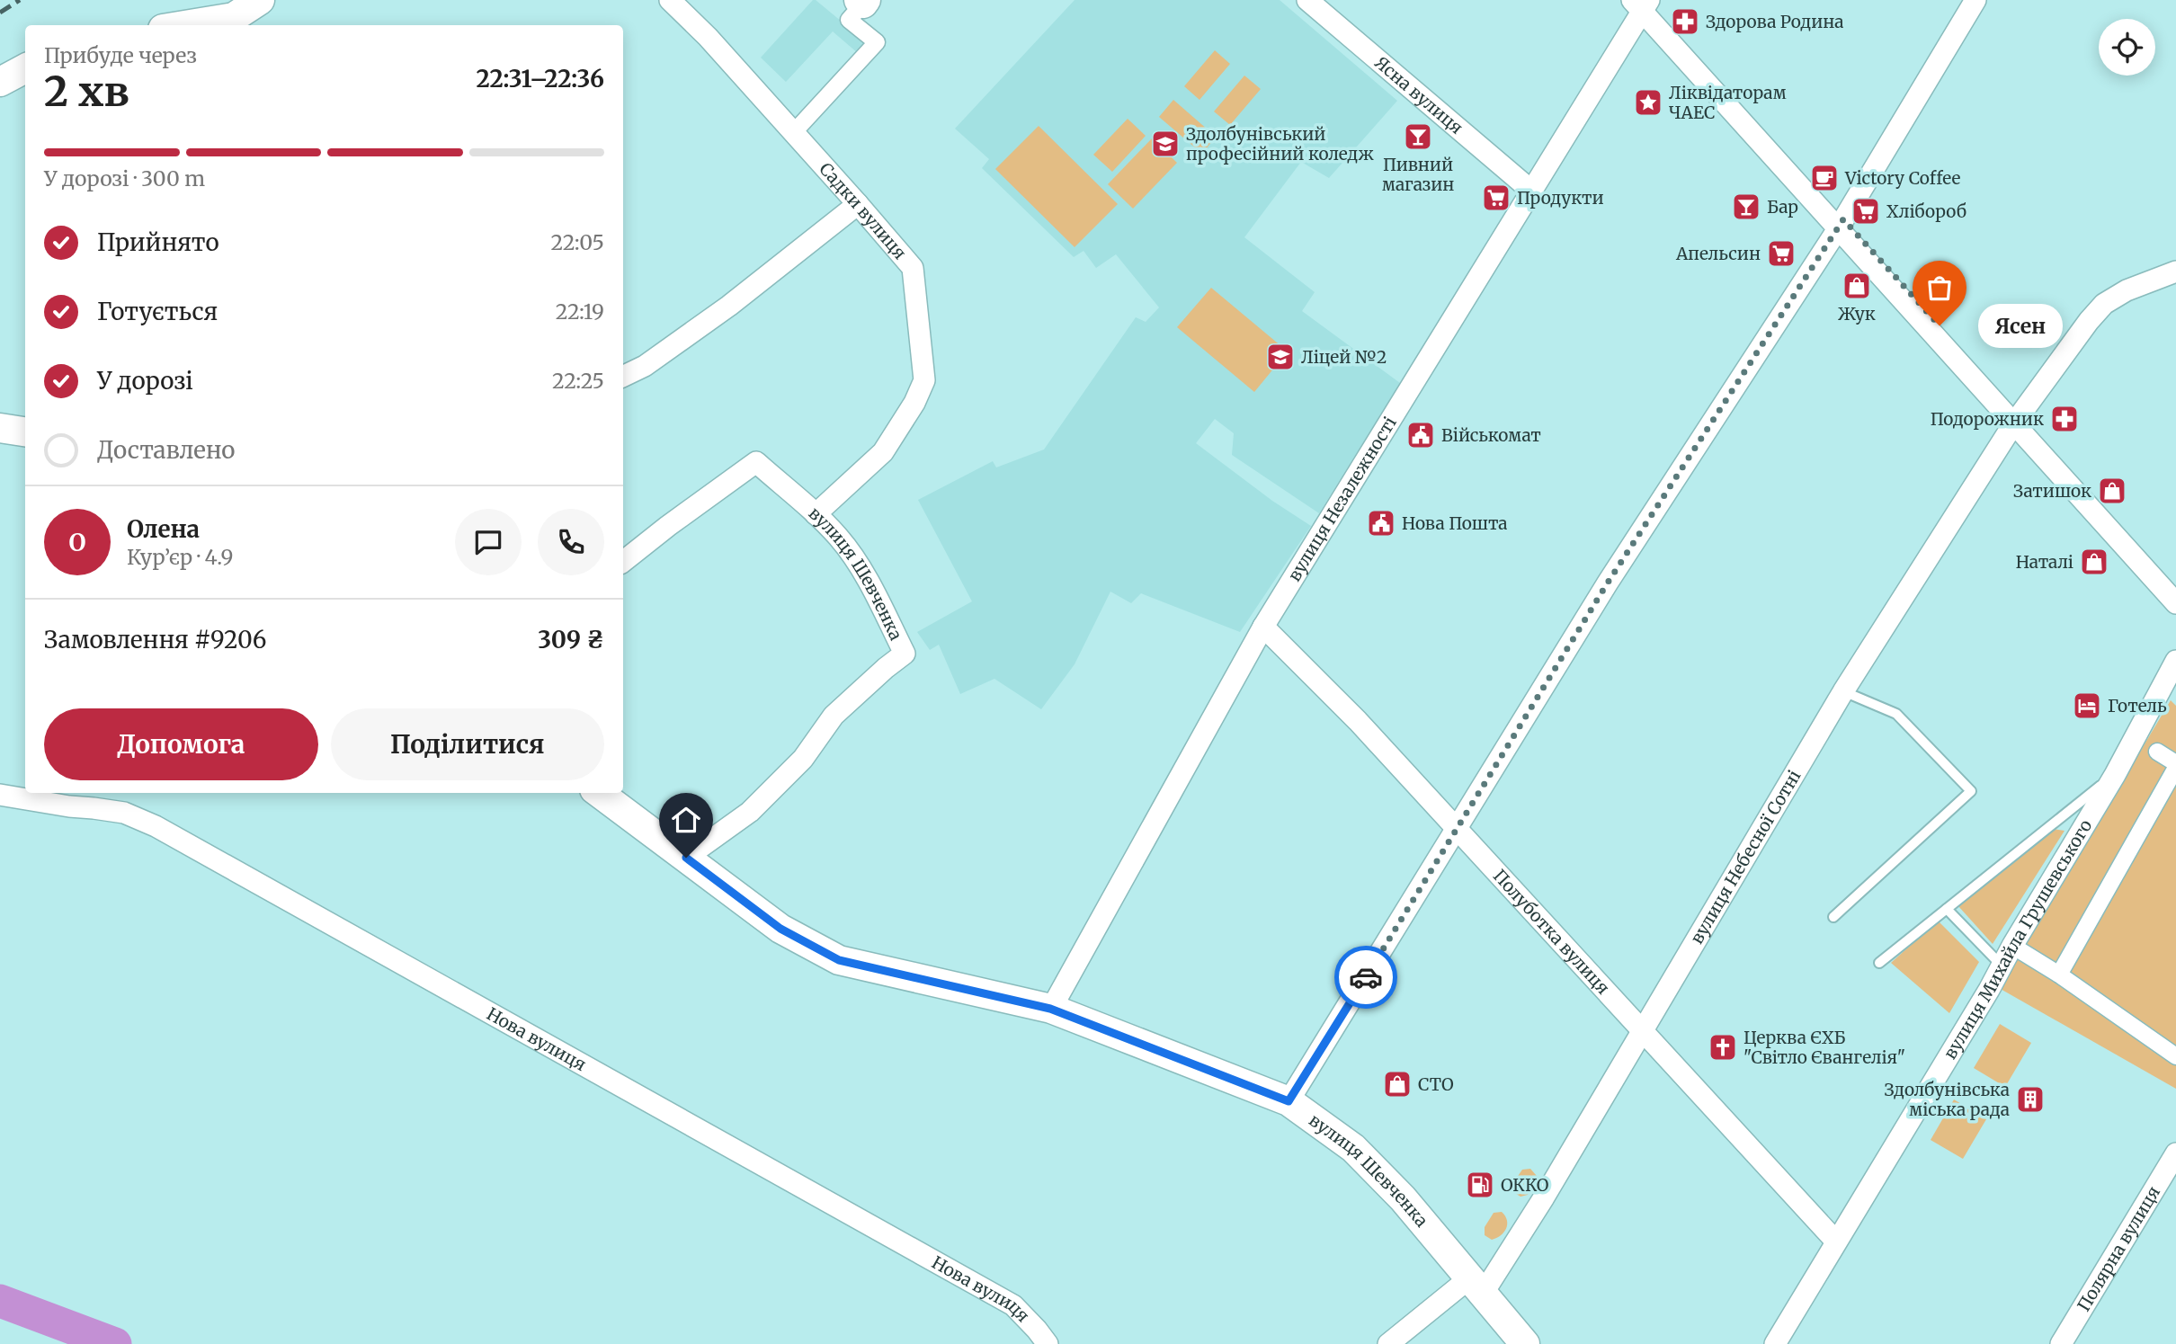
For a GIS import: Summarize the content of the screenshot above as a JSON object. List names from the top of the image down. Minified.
{"streets":{"main road":["вулиця Шевченка"],"street":["Ясна вулиця","Садки вулиця","вулиця Незалежності","вулиця Небесної Сотні","Полуботка вулиця","вулиця Михайла Грушевського","Нова вулиця","Полярна вулиця"]},"crossings":[["Ясна вулиця","вулиця Незалежності"],["Садки вулиця","вулиця Шевченка"],["вулиця Незалежності","вулиця Шевченка"],["вулиця Незалежності","Полуботка вулиця"],["вулиця Шевченка","вулиця Небесної Сотні"],["вулиця Небесної Сотні","Полуботка вулиця"],["Полуботка вулиця","вулиця Михайла Грушевського"]],"places":{"pharmacy":["Здорова Родина","Подорожник"],"place":["Ліквідаторам ЧАЕС"],"bar":["Пивний магазин","Бар"],"school or university":["Здолбунівський професійний коледж","Ліцей №2"],"cafe":["Victory Coffee"],"supermarket":["Продукти","Хлібороб","Апельсин"],"shop":["Жук","Затишок","Наталі","СТО"],"other":["Ясен"],"public building":["Вiйськомат","Нова Пошта"],"hotel":["Готель"],"church":["Церква ЄХБ \"Світло Євангелія\""],"building":["Здолбунівська міська рада"],"fuel station":["ОККО"]},"page":{"heading":["2 хв","Прибуде через","22:31–22:36"],"panel":["Олена","Кур’єр · 4.9","Замовлення #9206","309 ₴"],"bar":"У дорозі · 300 m","list":[["Прийнято","22:05"],["Готується","22:19"],["У дорозі","22:25"],"Доставлено"],"bubble":"Ясен","round":"О","buttons":["Допомога","Поділитися"]}}
